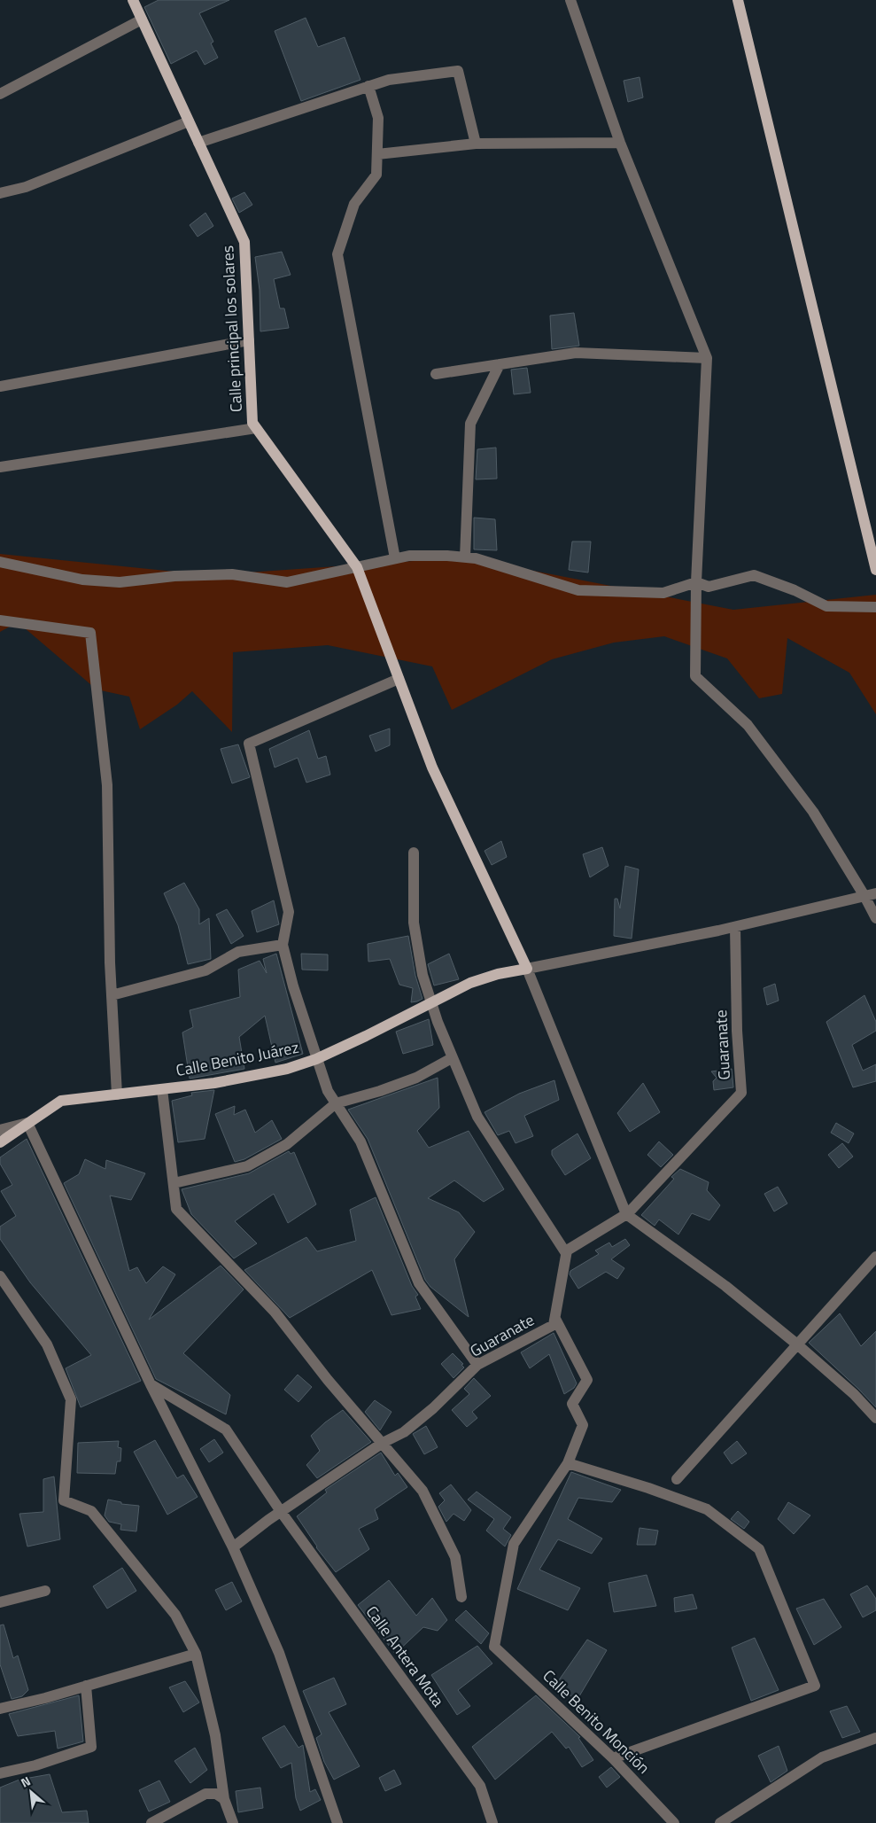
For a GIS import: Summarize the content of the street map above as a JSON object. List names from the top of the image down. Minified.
{"streets":{"main road":["Calle principal los solares","Calle Benito Juárez"],"street":["Guaranate","Calle Antera Mota","Calle Benito Monción"]},"crossings":[["Calle principal los solares","Calle Benito Juárez"],["Guaranate","Calle Antera Mota"]],"north":"top left"}
